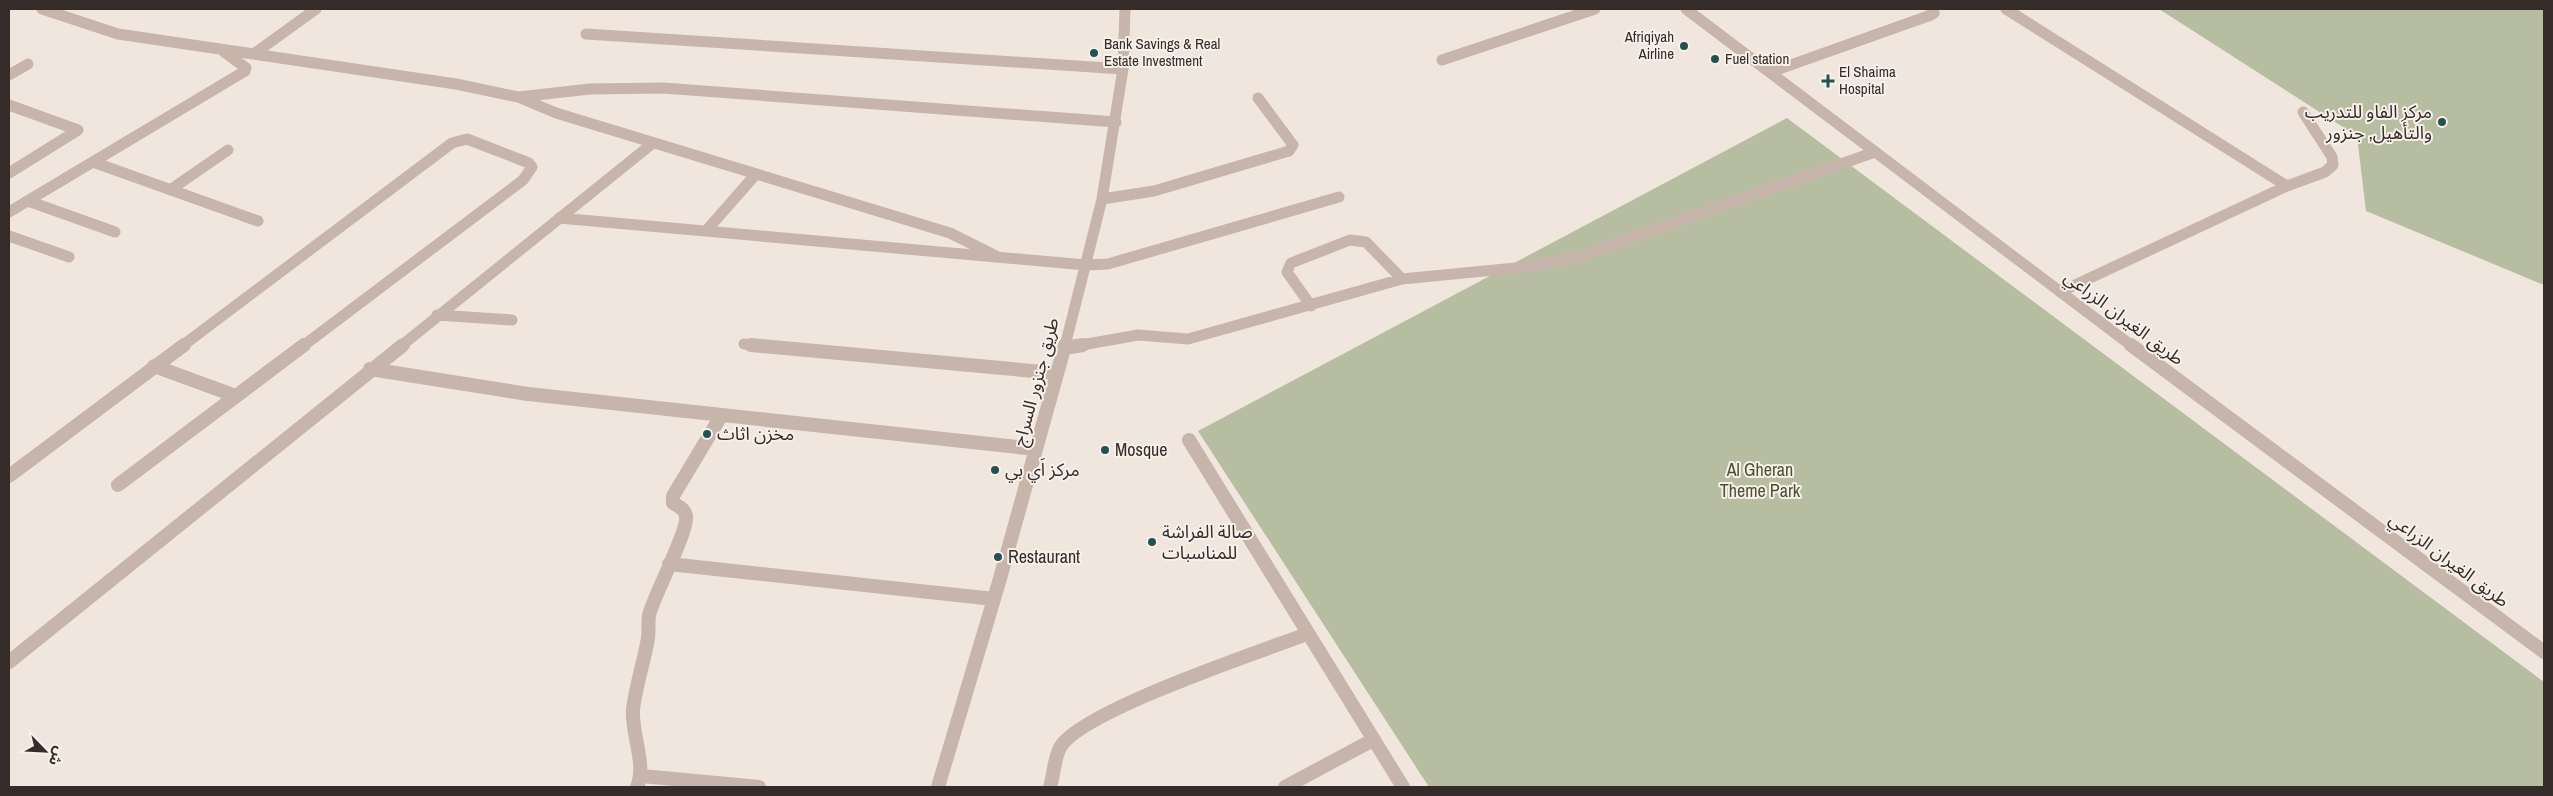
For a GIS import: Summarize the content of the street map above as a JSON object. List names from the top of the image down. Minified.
{"streets":{"street":["طريق الغيران الزراعي","طريق جنزور السراج"]},"parks":["Al Gheran Theme Park"],"places":{"other":["Afriqiyah Airline","Bank Savings & Real Estate Investment","Fuel station","مركز الفاو للتدريب والتأهيل, جنزور","مخزن اثاث","Mosque","مركز اَي بي","صالة الفراشة للمناسبات","Restaurant"],"health":["El Shaima Hospital"]},"north":"bottom right"}
